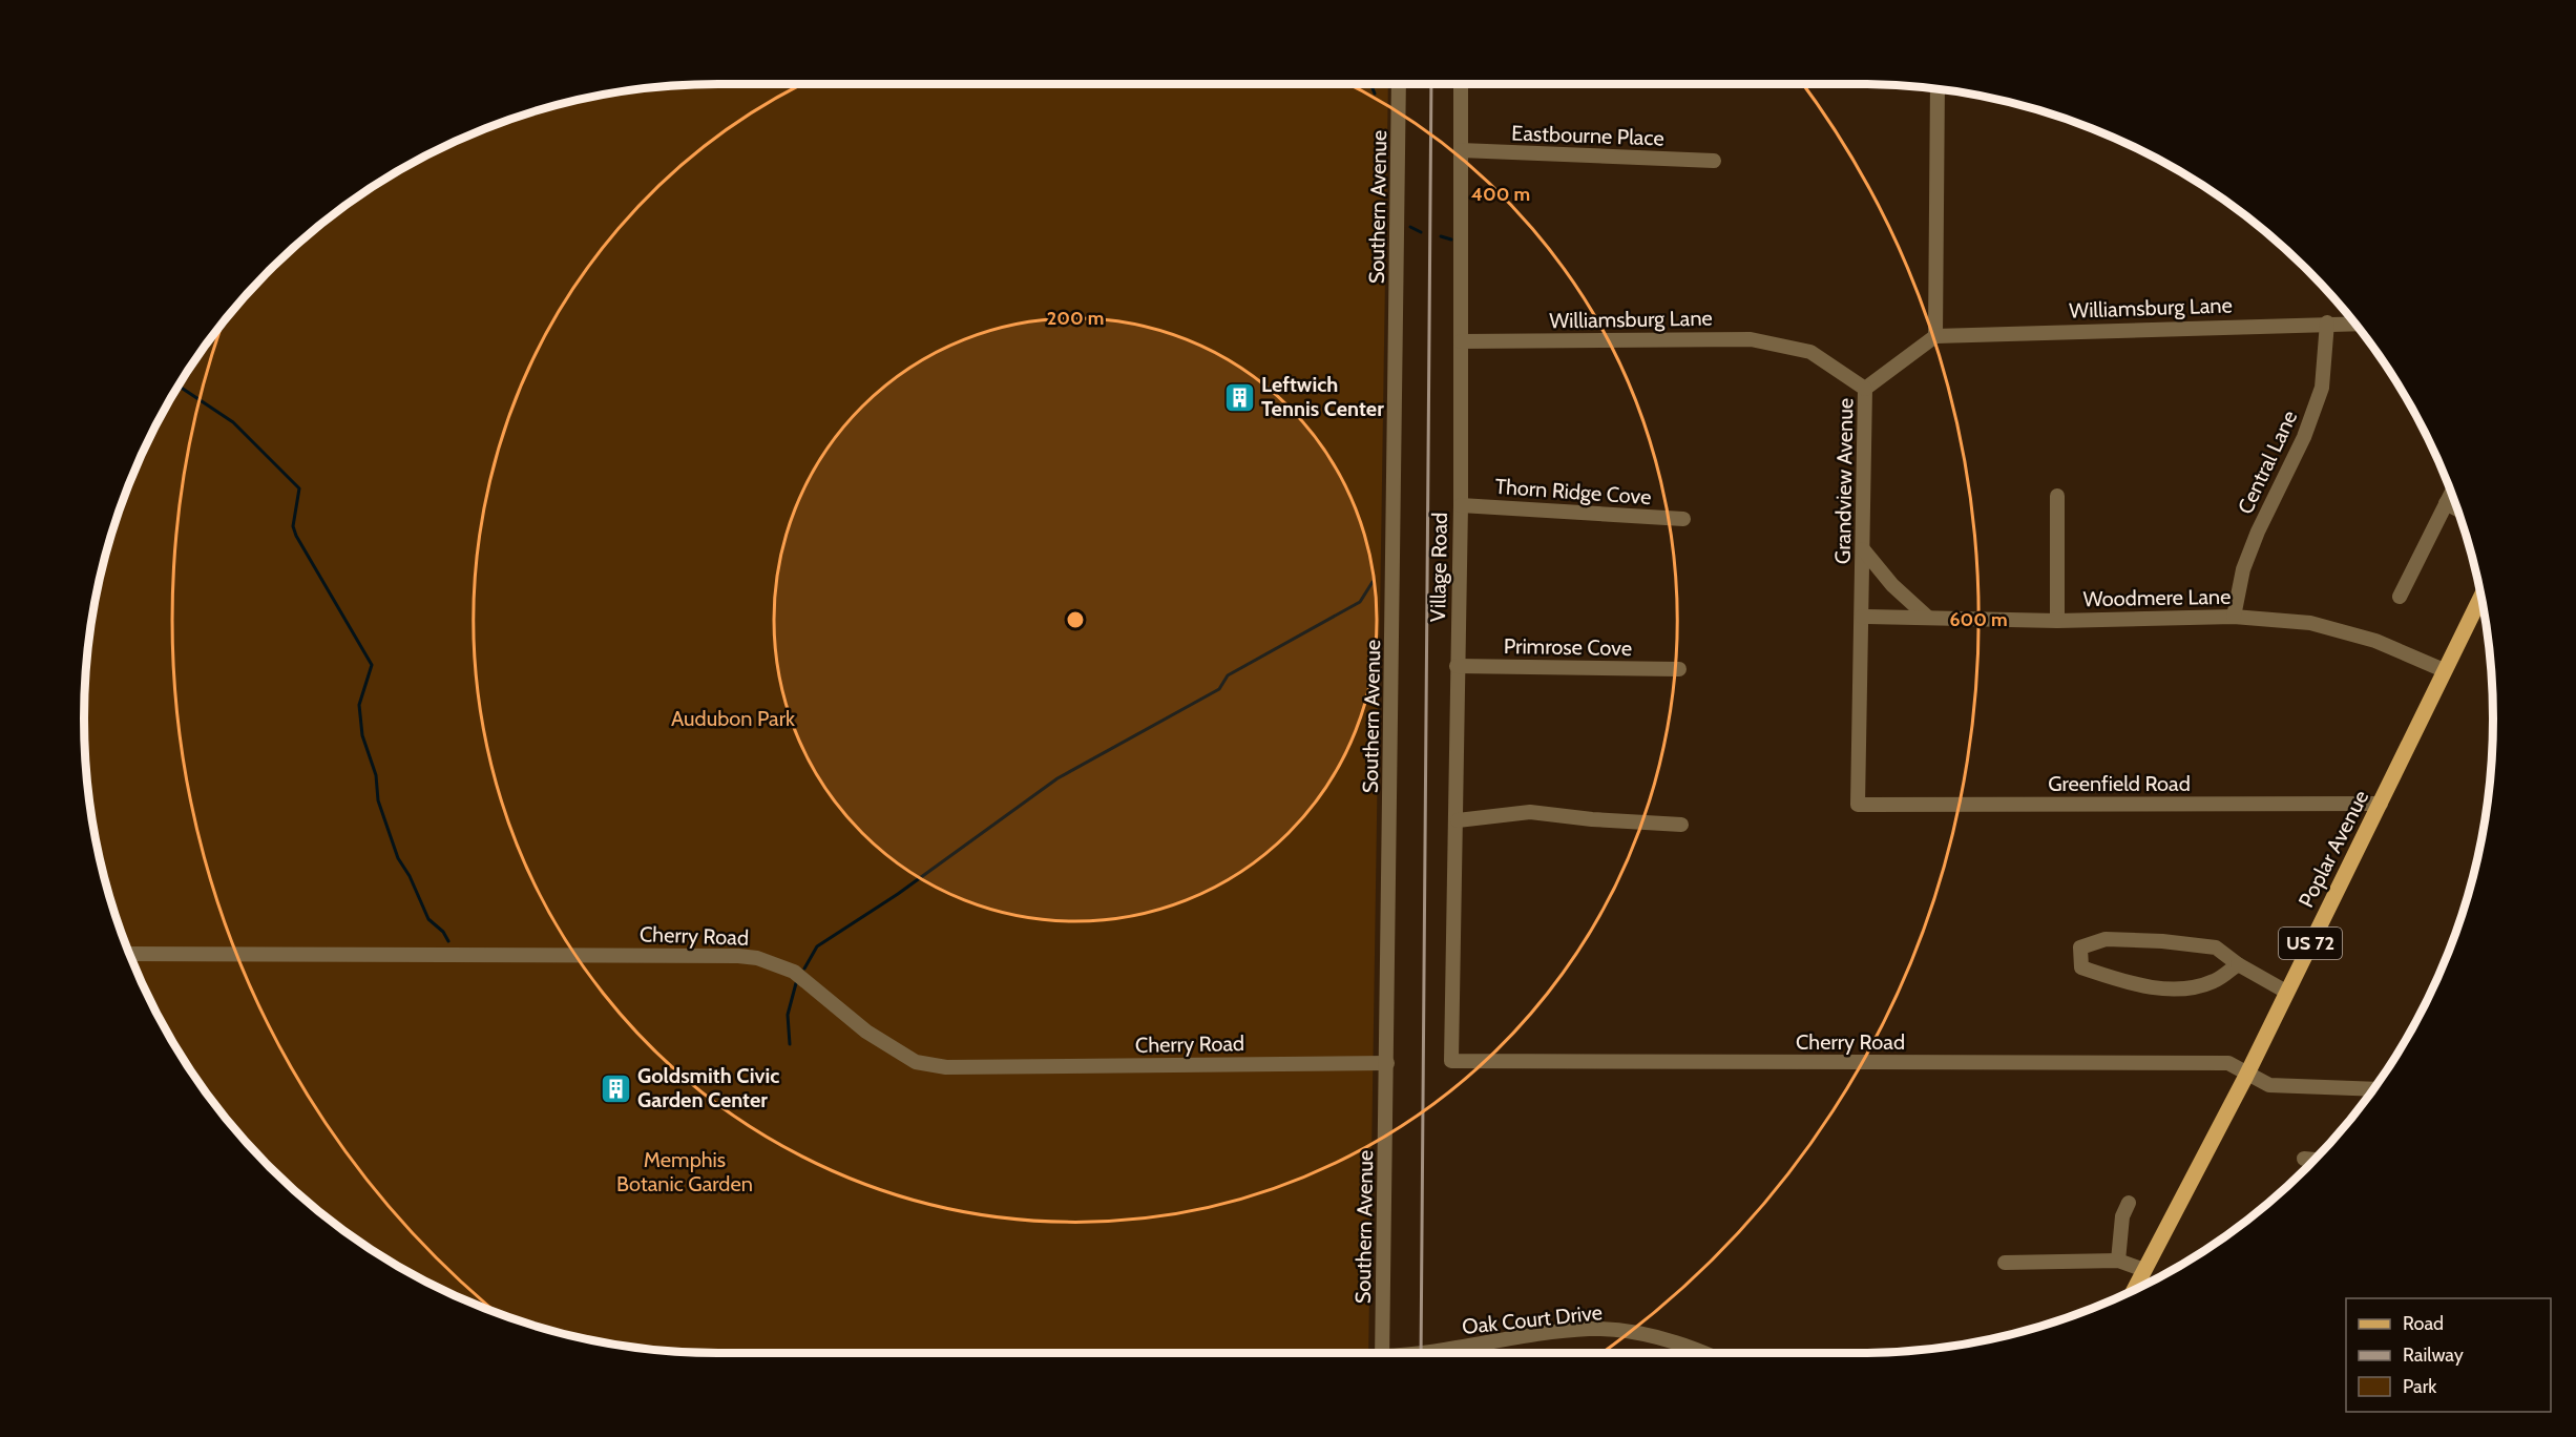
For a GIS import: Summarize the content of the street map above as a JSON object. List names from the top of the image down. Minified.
{"streets":{"main road":["Poplar Avenue","US 72"],"street":["Eastbourne Place","Southern Avenue","Williamsburg Lane","Central Lane","Grandview Avenue","Thorn Ridge Cove","Village Road","Woodmere Lane","Primrose Cove","Greenfield Road","Cherry Road","Oak Court Drive"]},"crossings":[["Eastbourne Place","Village Road"],["Southern Avenue","Cherry Road"],["Williamsburg Lane","Central Lane"],["Williamsburg Lane","Grandview Avenue"],["Williamsburg Lane","Village Road"],["Central Lane","Woodmere Lane"],["Grandview Avenue","Woodmere Lane"],["Grandview Avenue","Greenfield Road"],["Thorn Ridge Cove","Village Road"],["Village Road","Primrose Cove"],["Village Road","Cherry Road"],["Woodmere Lane","Poplar Avenue"],["Greenfield Road","Poplar Avenue"],["Poplar Avenue","Cherry Road"]],"parks":["Audubon Park","Memphis Botanic Garden"],"places":{"building":["Leftwich Tennis Center","Goldsmith Civic Garden Center"]},"legend":["Road","Railway","Park"],"rings":["400 m","200 m","600 m"]}
